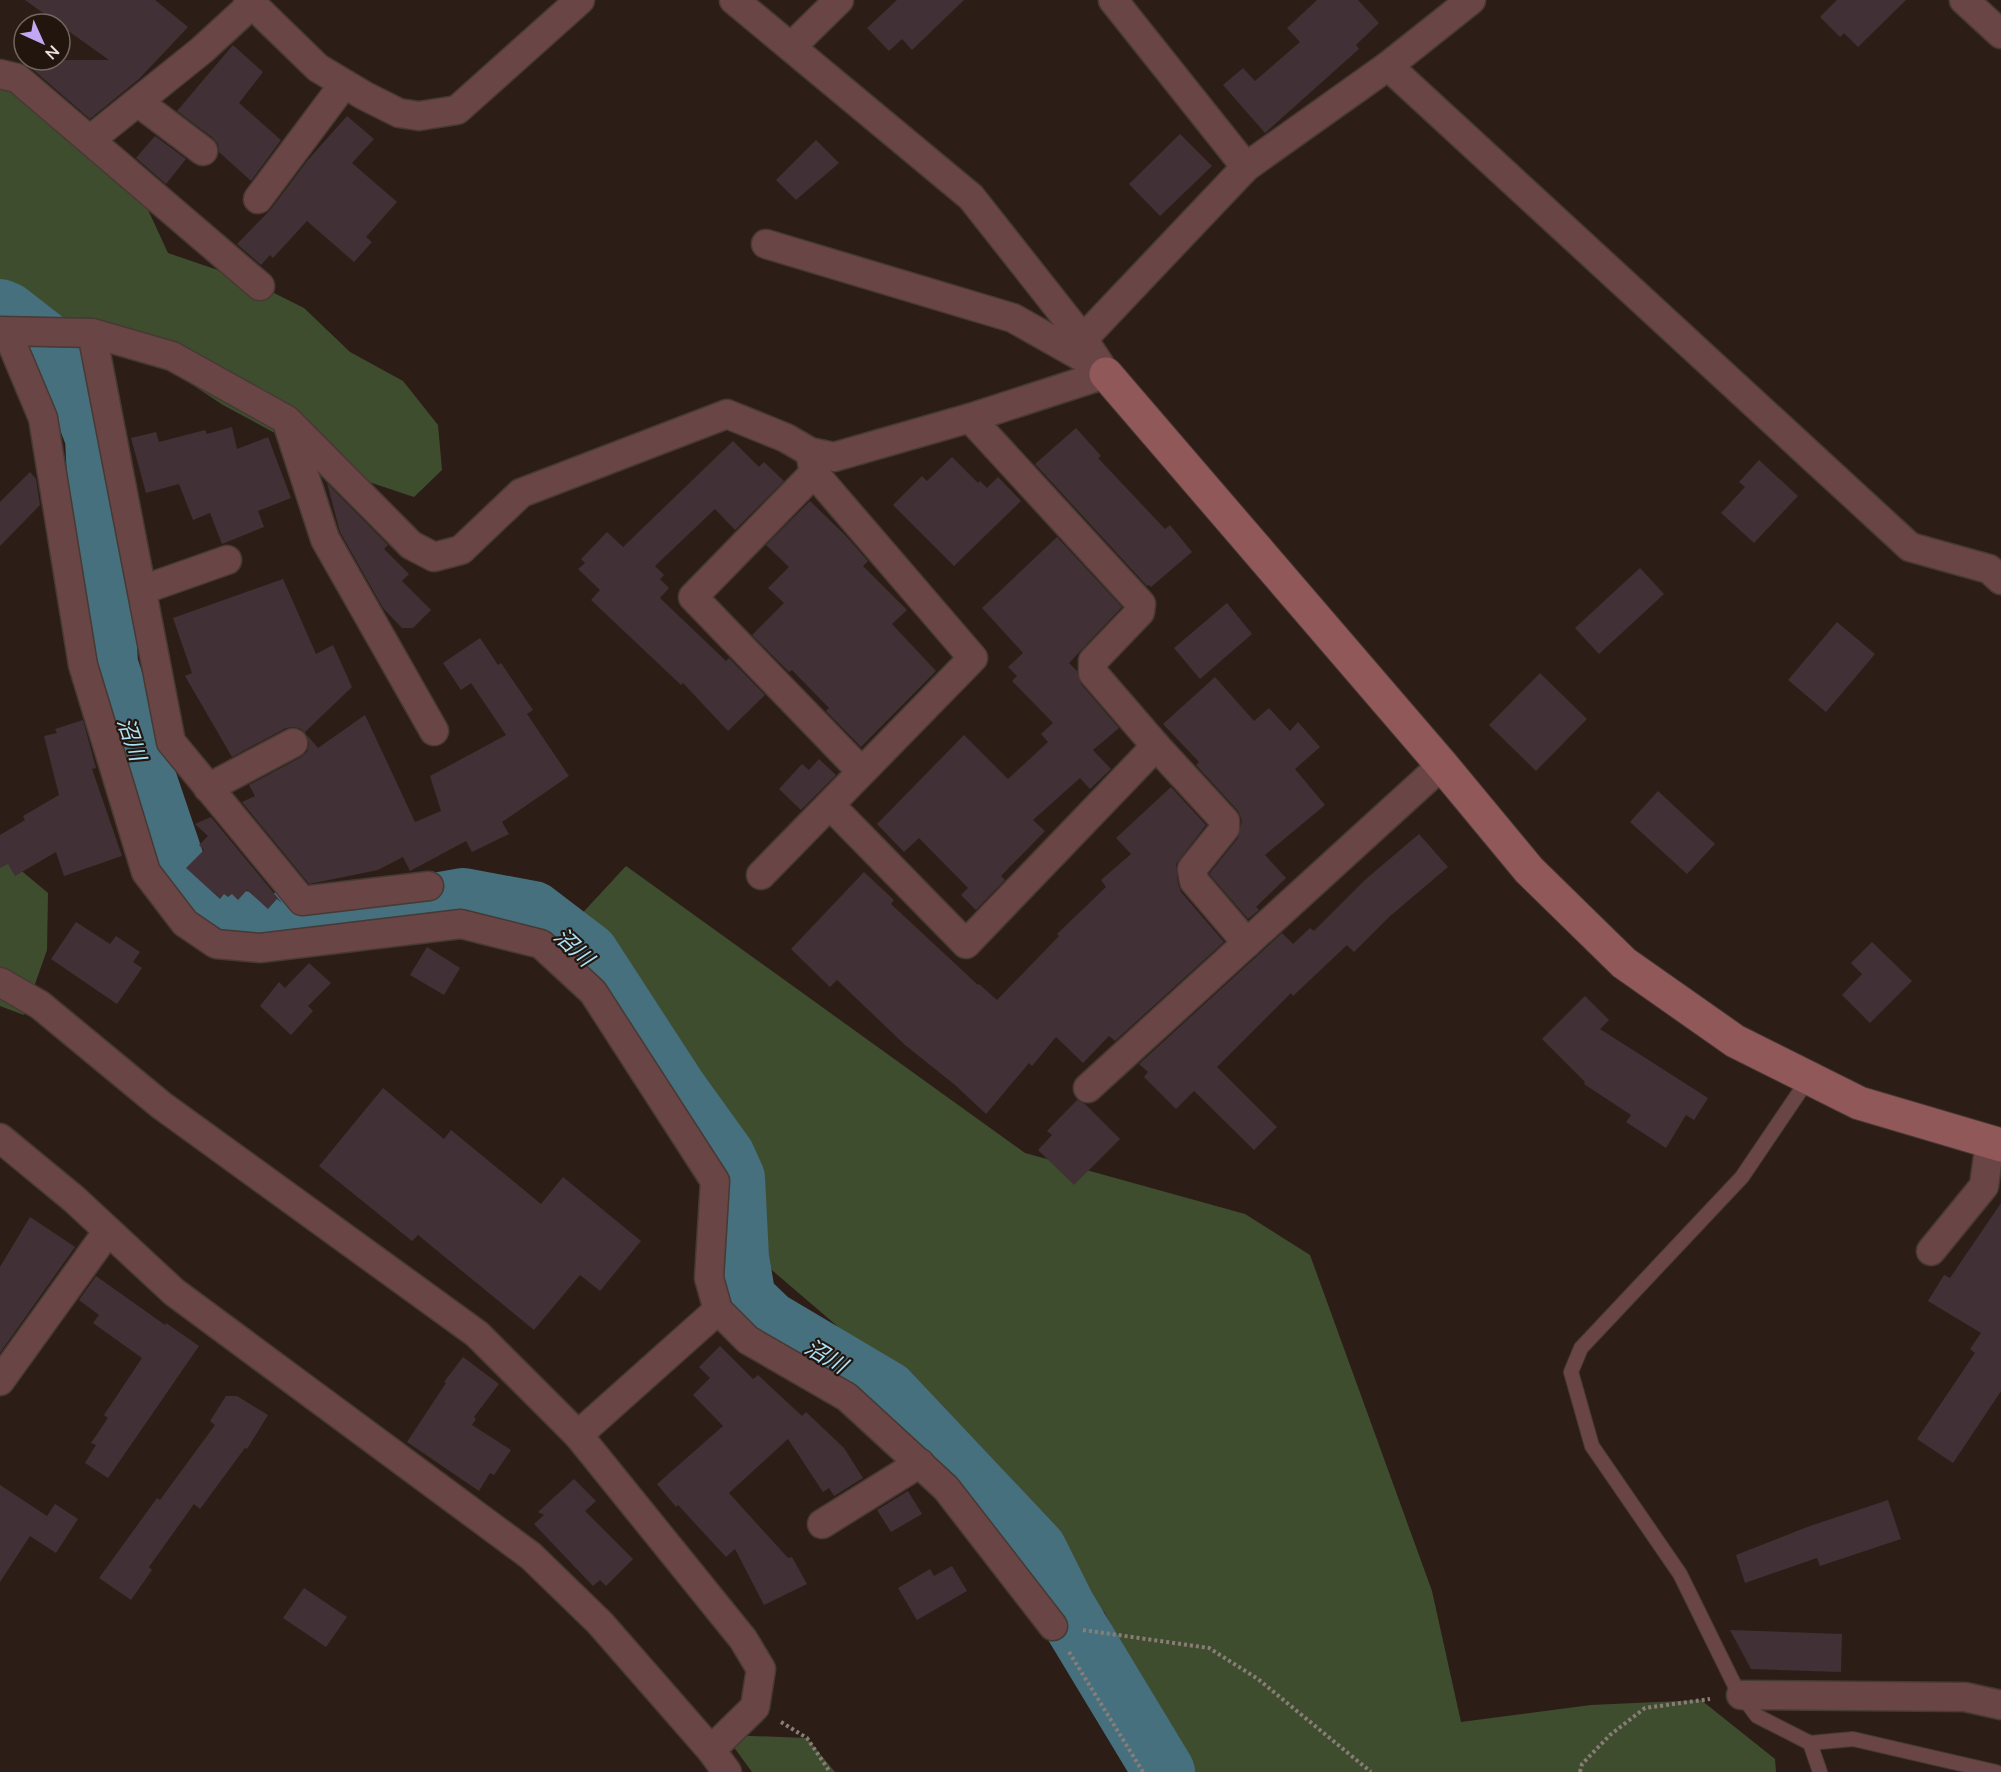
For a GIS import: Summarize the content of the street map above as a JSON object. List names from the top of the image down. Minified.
{"water":["沼川"],"north":"bottom right"}
